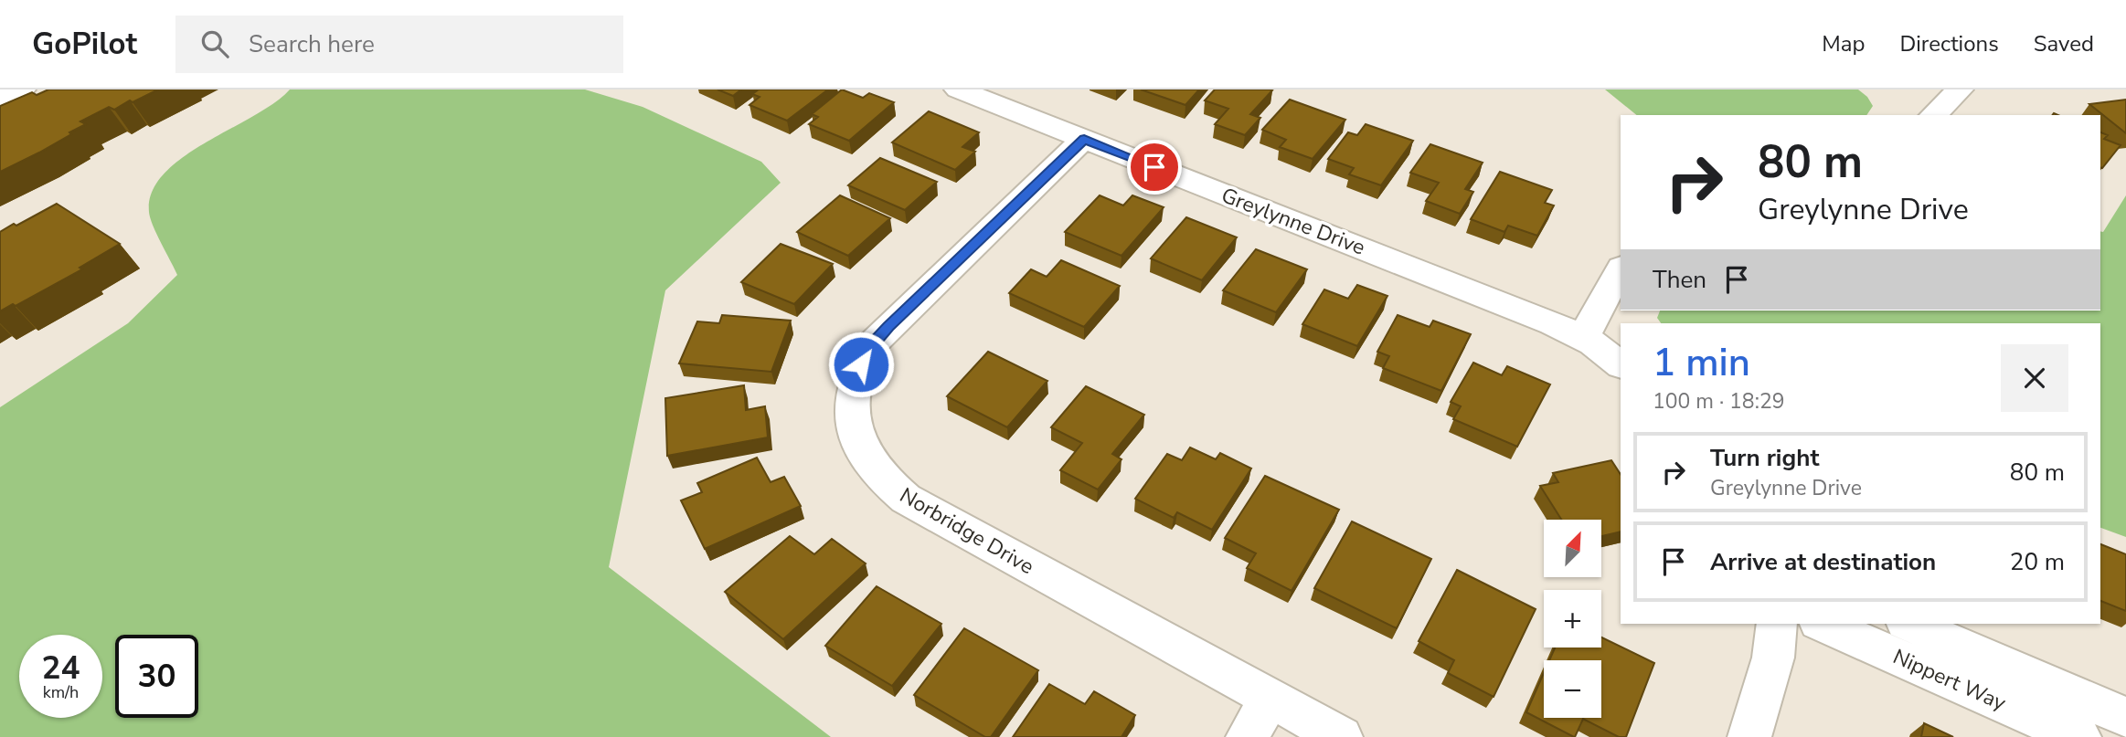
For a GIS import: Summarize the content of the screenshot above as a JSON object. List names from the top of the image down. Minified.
{"streets":{"street":["Greylynne Drive","Norbridge Drive","Nippert Way"]},"crossings":[["Greylynne Drive","Norbridge Drive"]],"north":"top right","page":{"header":"GoPilot","search":"Search here","nav":["Map","Directions","Saved"],"turn":["80 m","Greylynne Drive"],"then":"Then","heading":["1 min","100 m · 18:29"],"list":[{"name":"Turn right","note":"Greylynne Drive","value":"80 m"},{"name":"Arrive at destination","value":"20 m"}],"map_buttons":["+","−"],"speed":"24 km/h","limit":"30"}}
